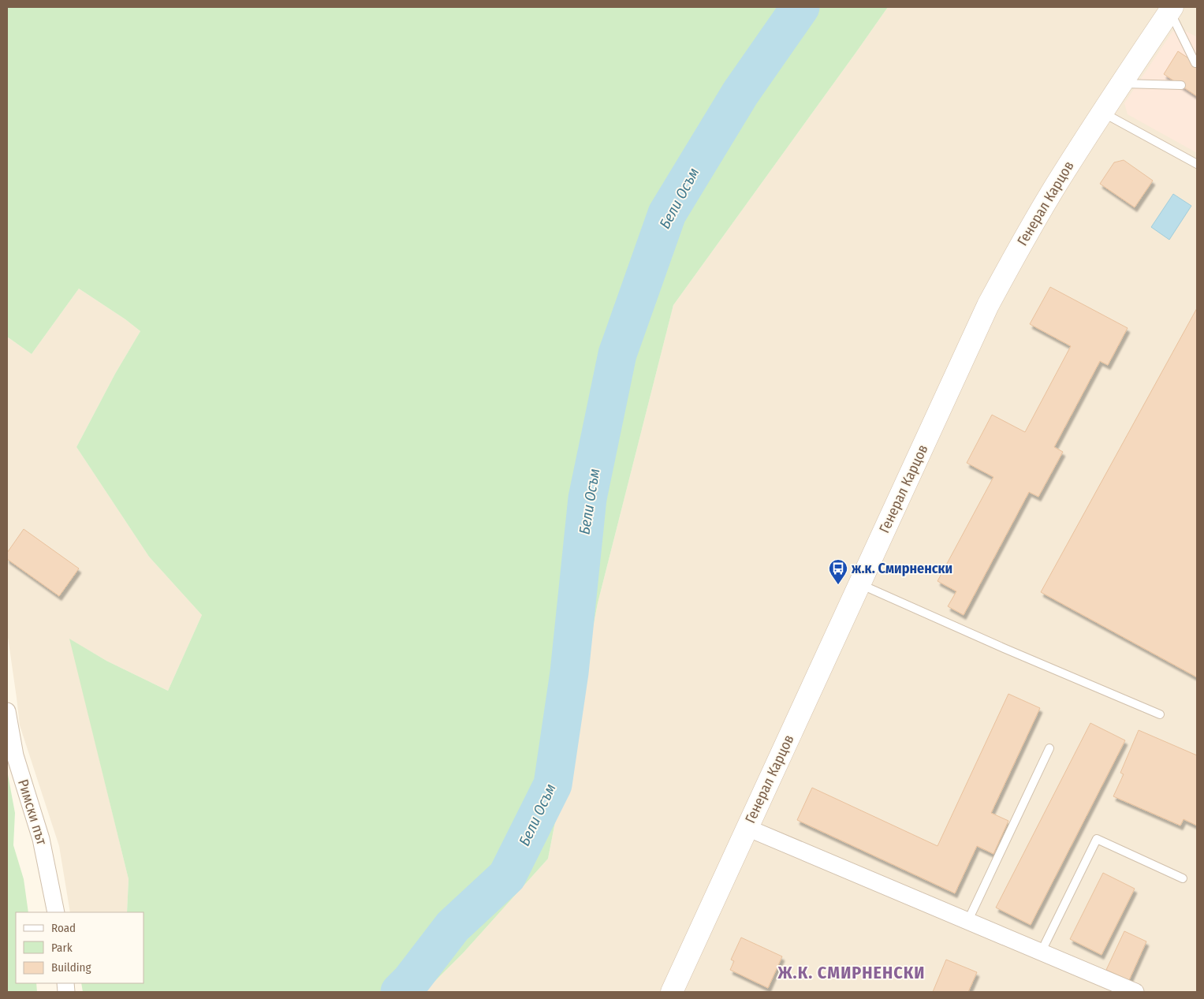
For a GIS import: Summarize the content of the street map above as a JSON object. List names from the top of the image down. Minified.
{"streets":{"main road":["Генерал Карцов"],"street":["Римски път"]},"districts":["Ж.К. СМИРНЕНСКИ"],"water":["Бели Осъм"],"places":{"bus stop":["ж.к. Смирненски"]},"legend":["Road","Park","Building"]}
